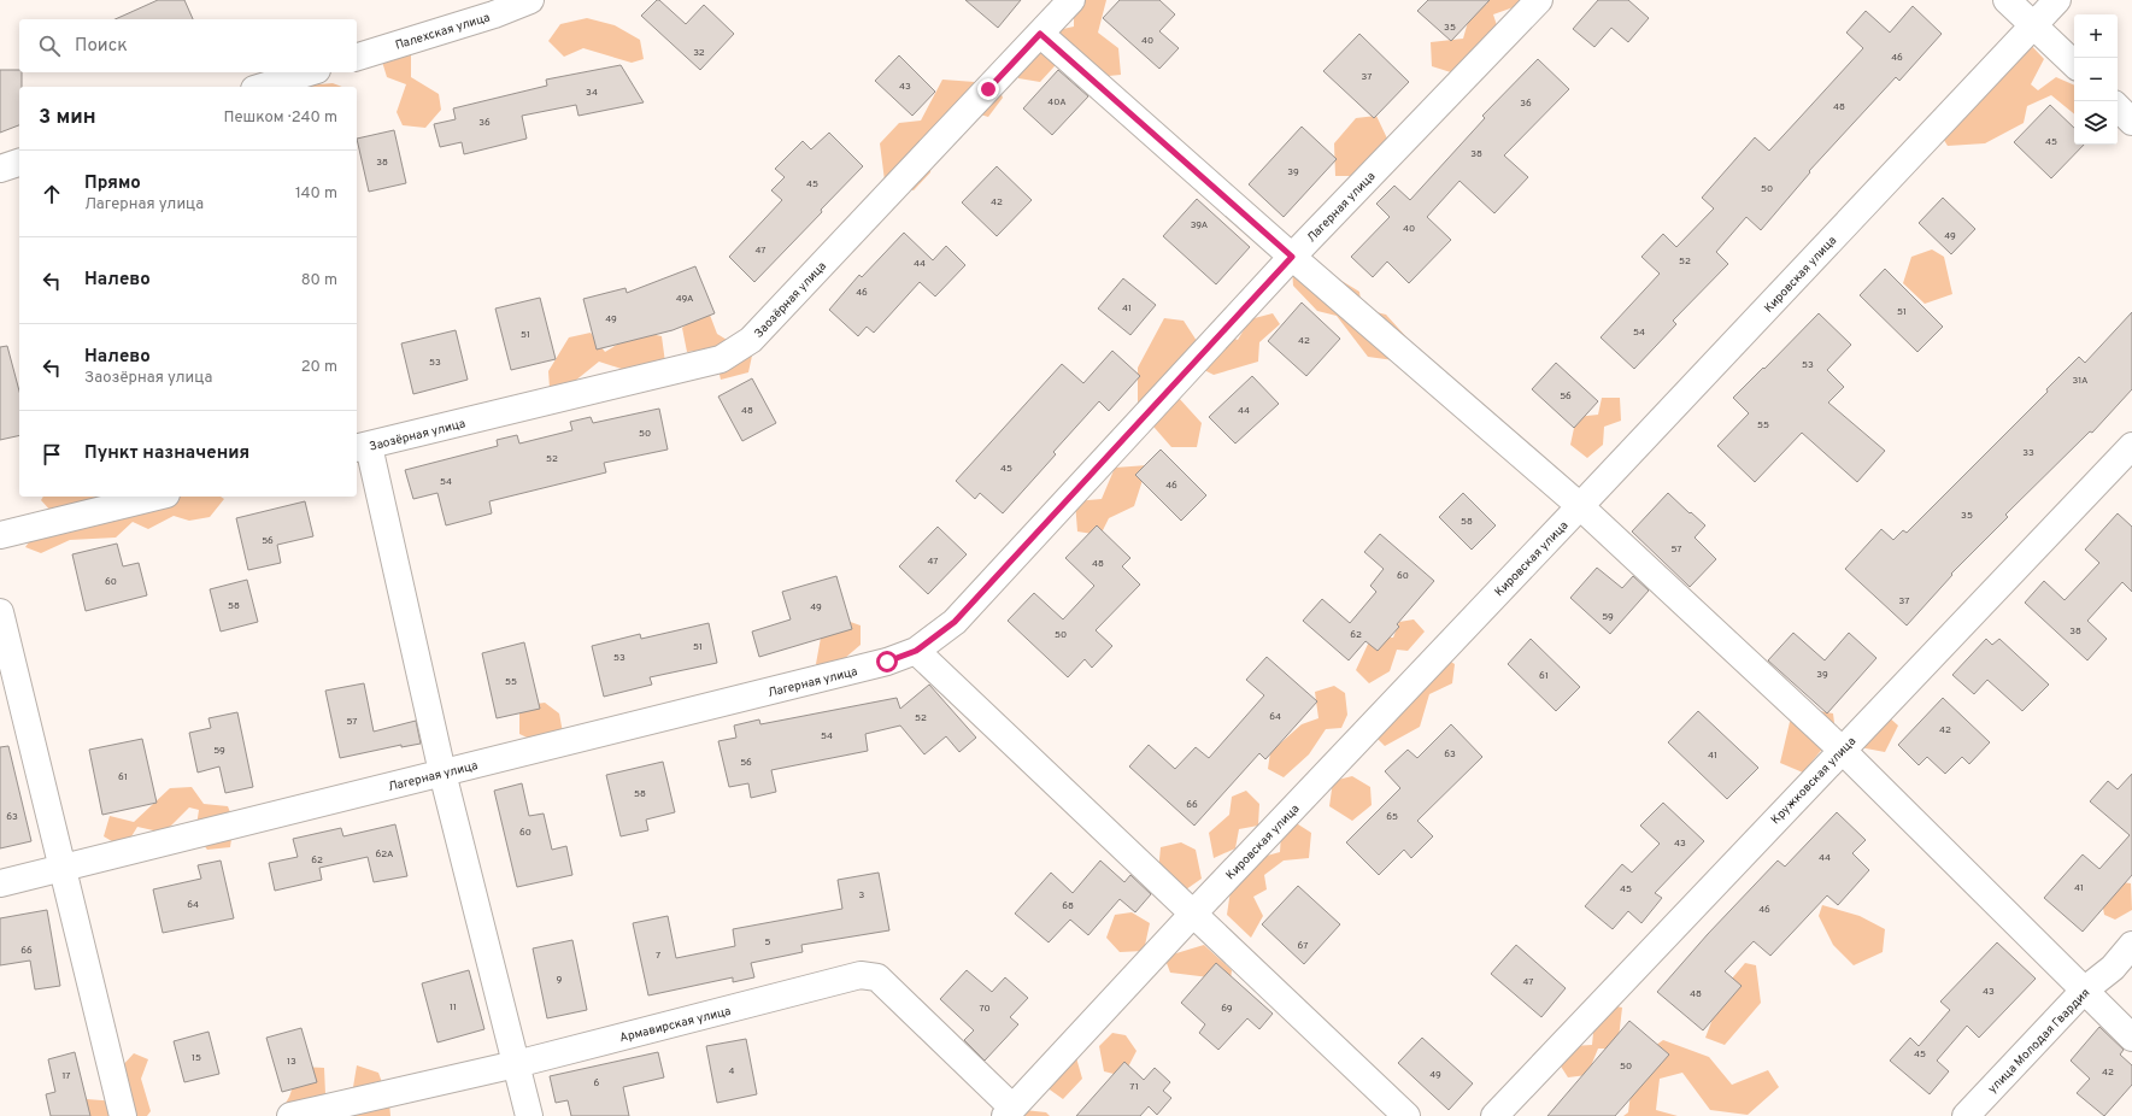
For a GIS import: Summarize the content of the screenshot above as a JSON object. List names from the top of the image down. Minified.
{"streets":{"street":["Палехская улица","Лагерная улица","Кировская улица","Заозёрная улица","Кружковская улица","Армавирская улица","улица Молодая Гвардия"]},"crossings":[["Кировская улица","Армавирская улица"]],"house_numbers":["35","40","32","46","37","43","34","40А","36","48","36","45","38","38","39","45","50","42","39А","40","49","47","52","44","46","49А","41","51","49","54","51","42","53","53","31А","56","48","44","55","50","33","52","45","54","46","35","58","56","57","47","48","60","60","37","58","49","59","38","50","62","51","53","39","61","55","64","52","57","42","54","59","63","41","56","61","58","66","63","65","60","43","62А","44","62","41","45","3","64","68","46","5","67","66","7","9","47","43","48","11","70","69","45","15","13","50","4","42","49","17","6","71"],"page":{"map_buttons":["+","−"],"search":"Поиск","heading":["3 мин","Пешком · 240 m"],"list":[["Прямо","Лагерная улица","140 m"],["Налево","80 m"],["Налево","Заозёрная улица","20 m"],"Пункт назначения"]}}
